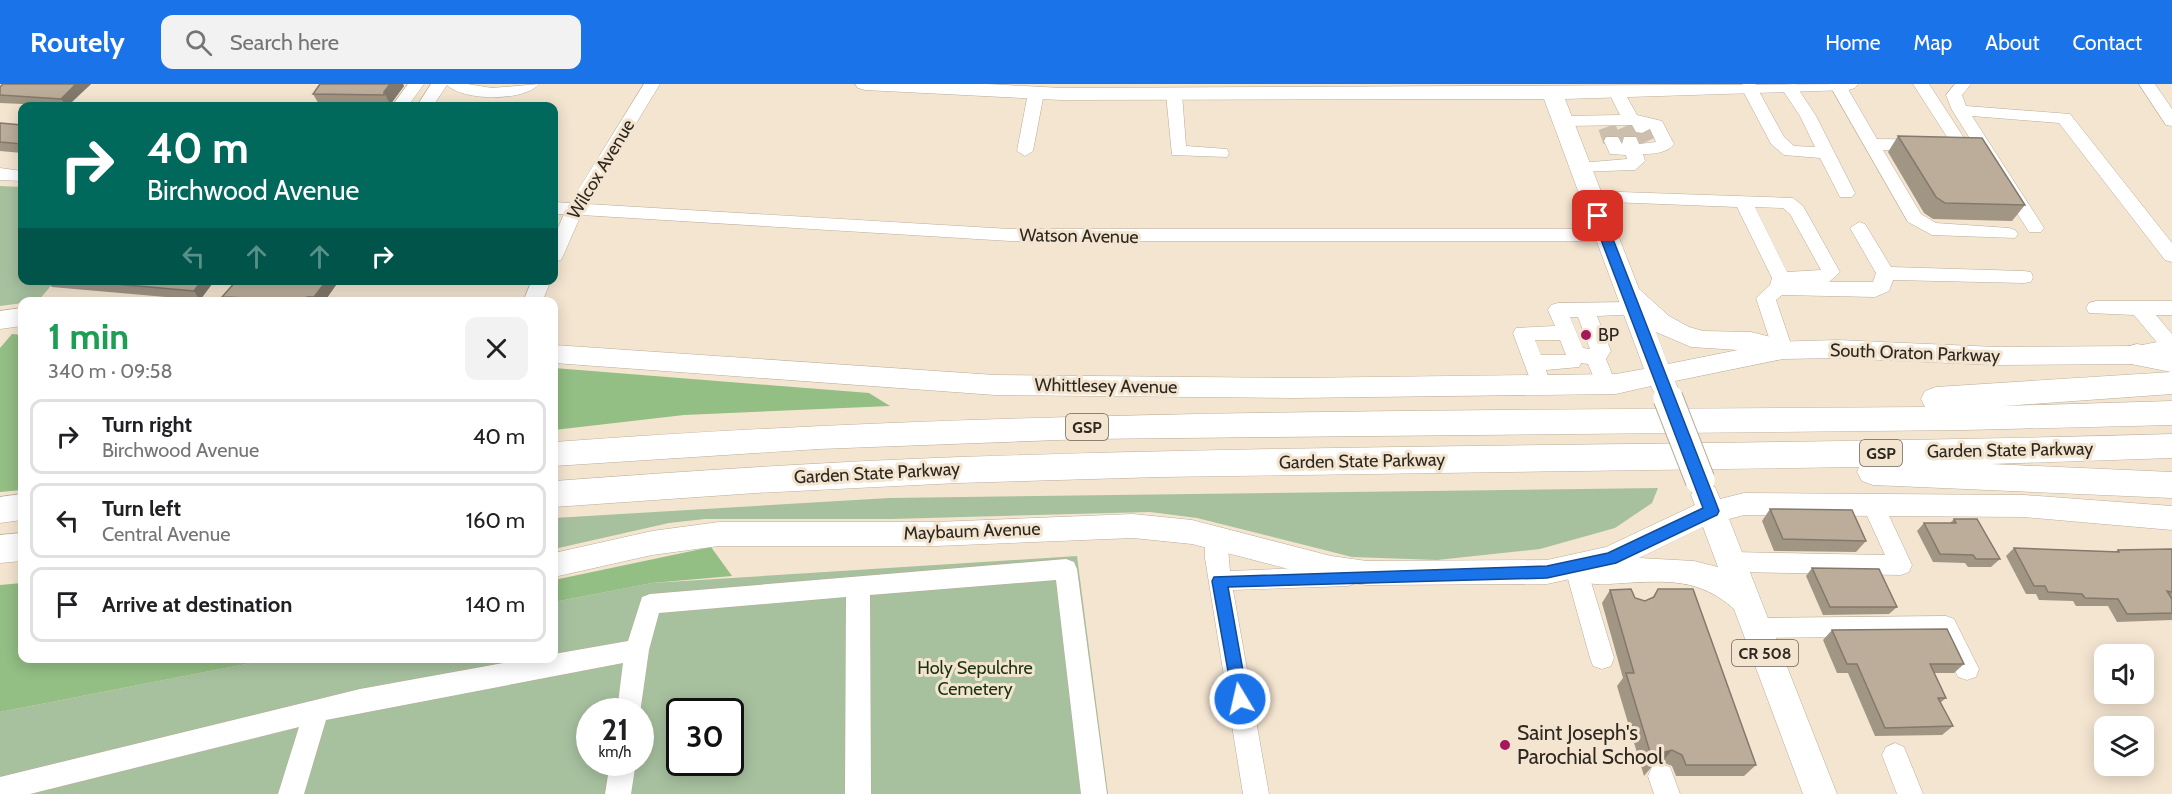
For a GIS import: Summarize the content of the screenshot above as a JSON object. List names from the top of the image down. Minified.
{"streets":{"highway":["GSP","Garden State Parkway"],"main road":["South Oraton Parkway","Whittlesey Avenue","Maybaum Avenue","CR 508"],"street":["Wilcox Avenue","Watson Avenue"]},"crossings":[["Wilcox Avenue","Watson Avenue"],["Watson Avenue","CR 508"],["South Oraton Parkway","Whittlesey Avenue"],["South Oraton Parkway","CR 508"],["Whittlesey Avenue","CR 508"]],"parks":["Holy Sepulchre Cemetery"],"places":["BP","Saint Joseph's Parochial School"],"page":{"header":"Routely","search":"Search here","nav":["Home","Map","About","Contact"],"turn":["40 m","Birchwood Avenue"],"heading":["1 min","340 m · 09:58"],"list":[{"name":"Turn right","note":"Birchwood Avenue","value":"40 m"},{"name":"Turn left","note":"Central Avenue","value":"160 m"},{"name":"Arrive at destination","value":"140 m"}],"speed":"21 km/h","limit":"30"}}
